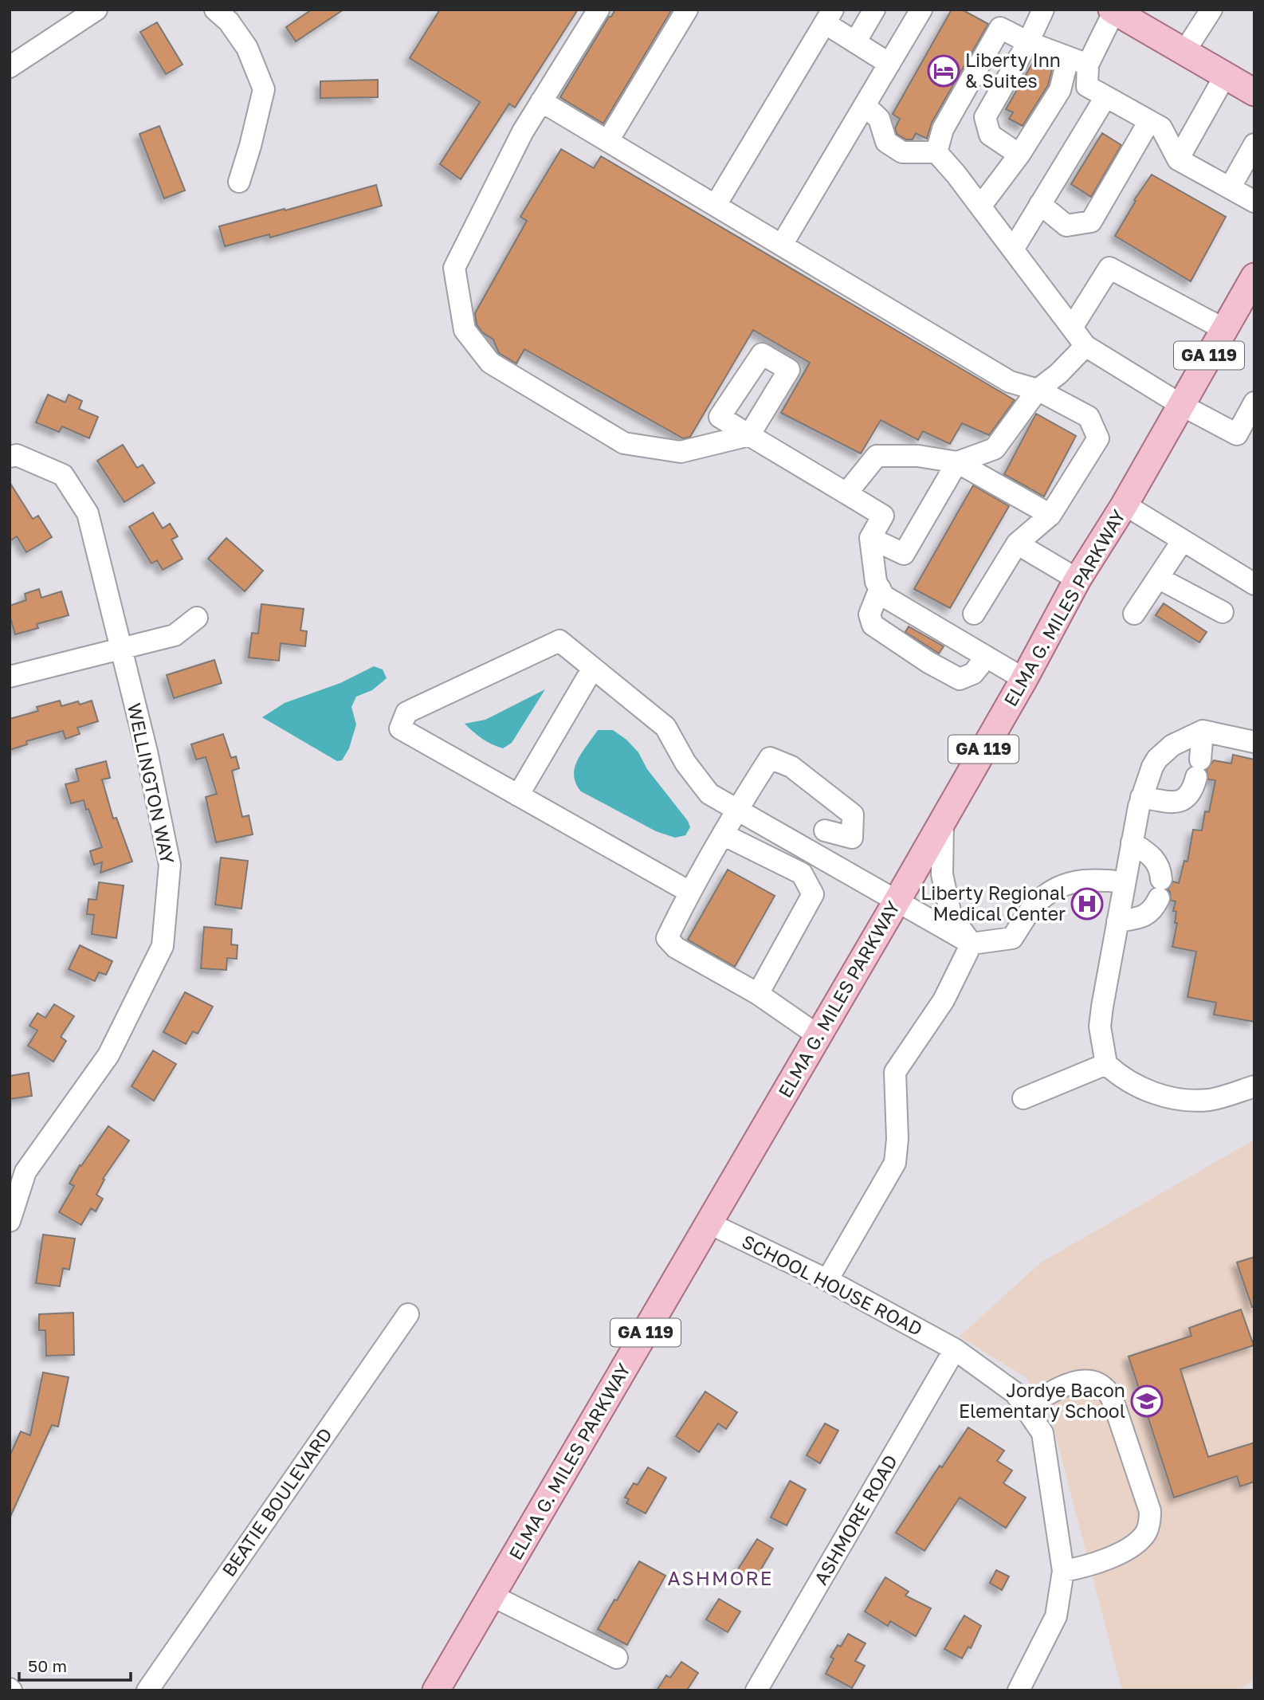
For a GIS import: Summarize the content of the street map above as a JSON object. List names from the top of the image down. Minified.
{"streets":{"main road":["GA 119","ELMA G. MILES PARKWAY"],"street":["WELLINGTON WAY","SCHOOL HOUSE ROAD","BEATIE BOULEVARD","ASHMORE ROAD"]},"crossings":[["ELMA G. MILES PARKWAY","SCHOOL HOUSE ROAD"],["SCHOOL HOUSE ROAD","ASHMORE ROAD"]],"districts":["ASHMORE"],"places":{"hotel":["Liberty Inn & Suites"],"hospital":["Liberty Regional Medical Center"],"school or university":["Jordye Bacon Elementary School"]},"scale_bar":"50 m"}
